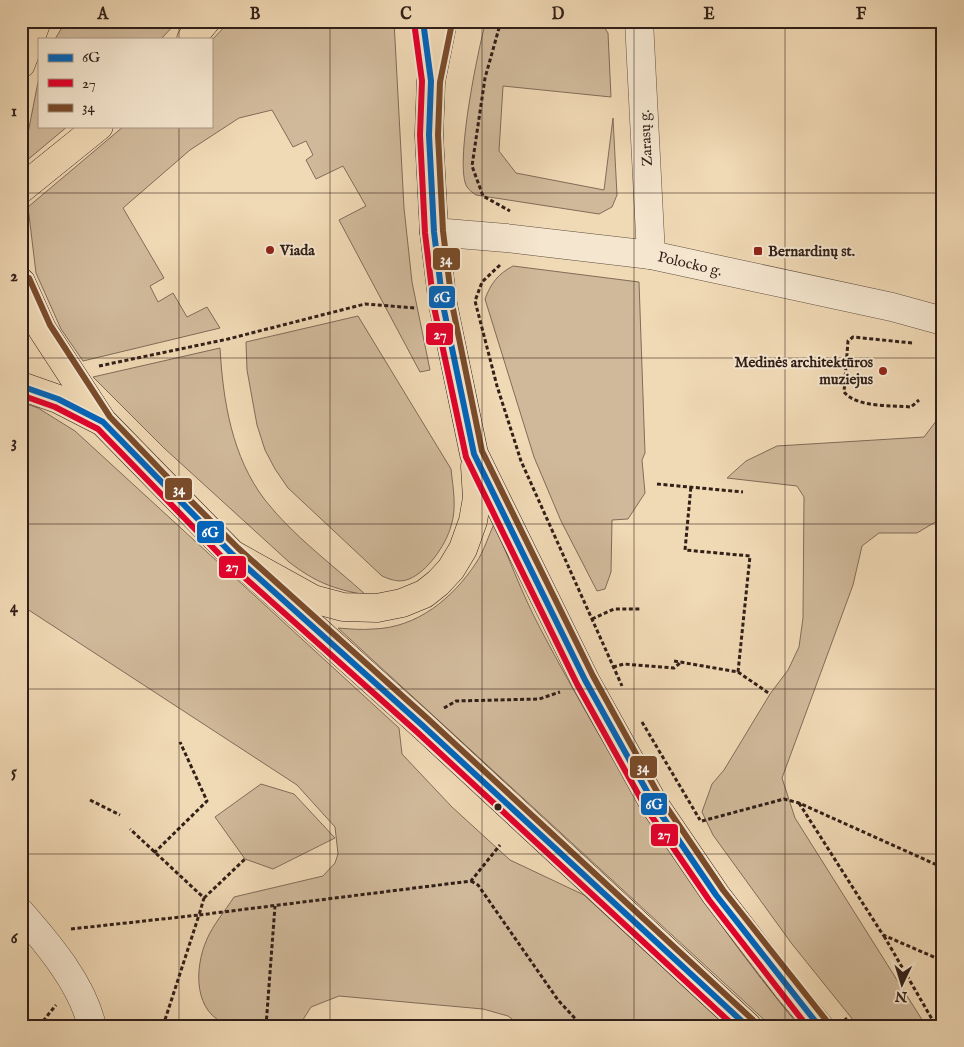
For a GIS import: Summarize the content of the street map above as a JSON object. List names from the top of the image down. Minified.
{"streets":{"street":["Zarasų g.","Polocko g."]},"crossings":[["Zarasų g.","Polocko g."]],"places":{"other":["Viada","Medinės architektūros muziejus"],"transit":["Bernardinų st."]},"lines":["transit line 6G","transit line 27","transit line 34"],"legend":["6G","27","34"],"north":"bottom","grid":{"columns":["A","B","C","D","E","F"],"rows":["1","2","3","4","5","6"]}}
